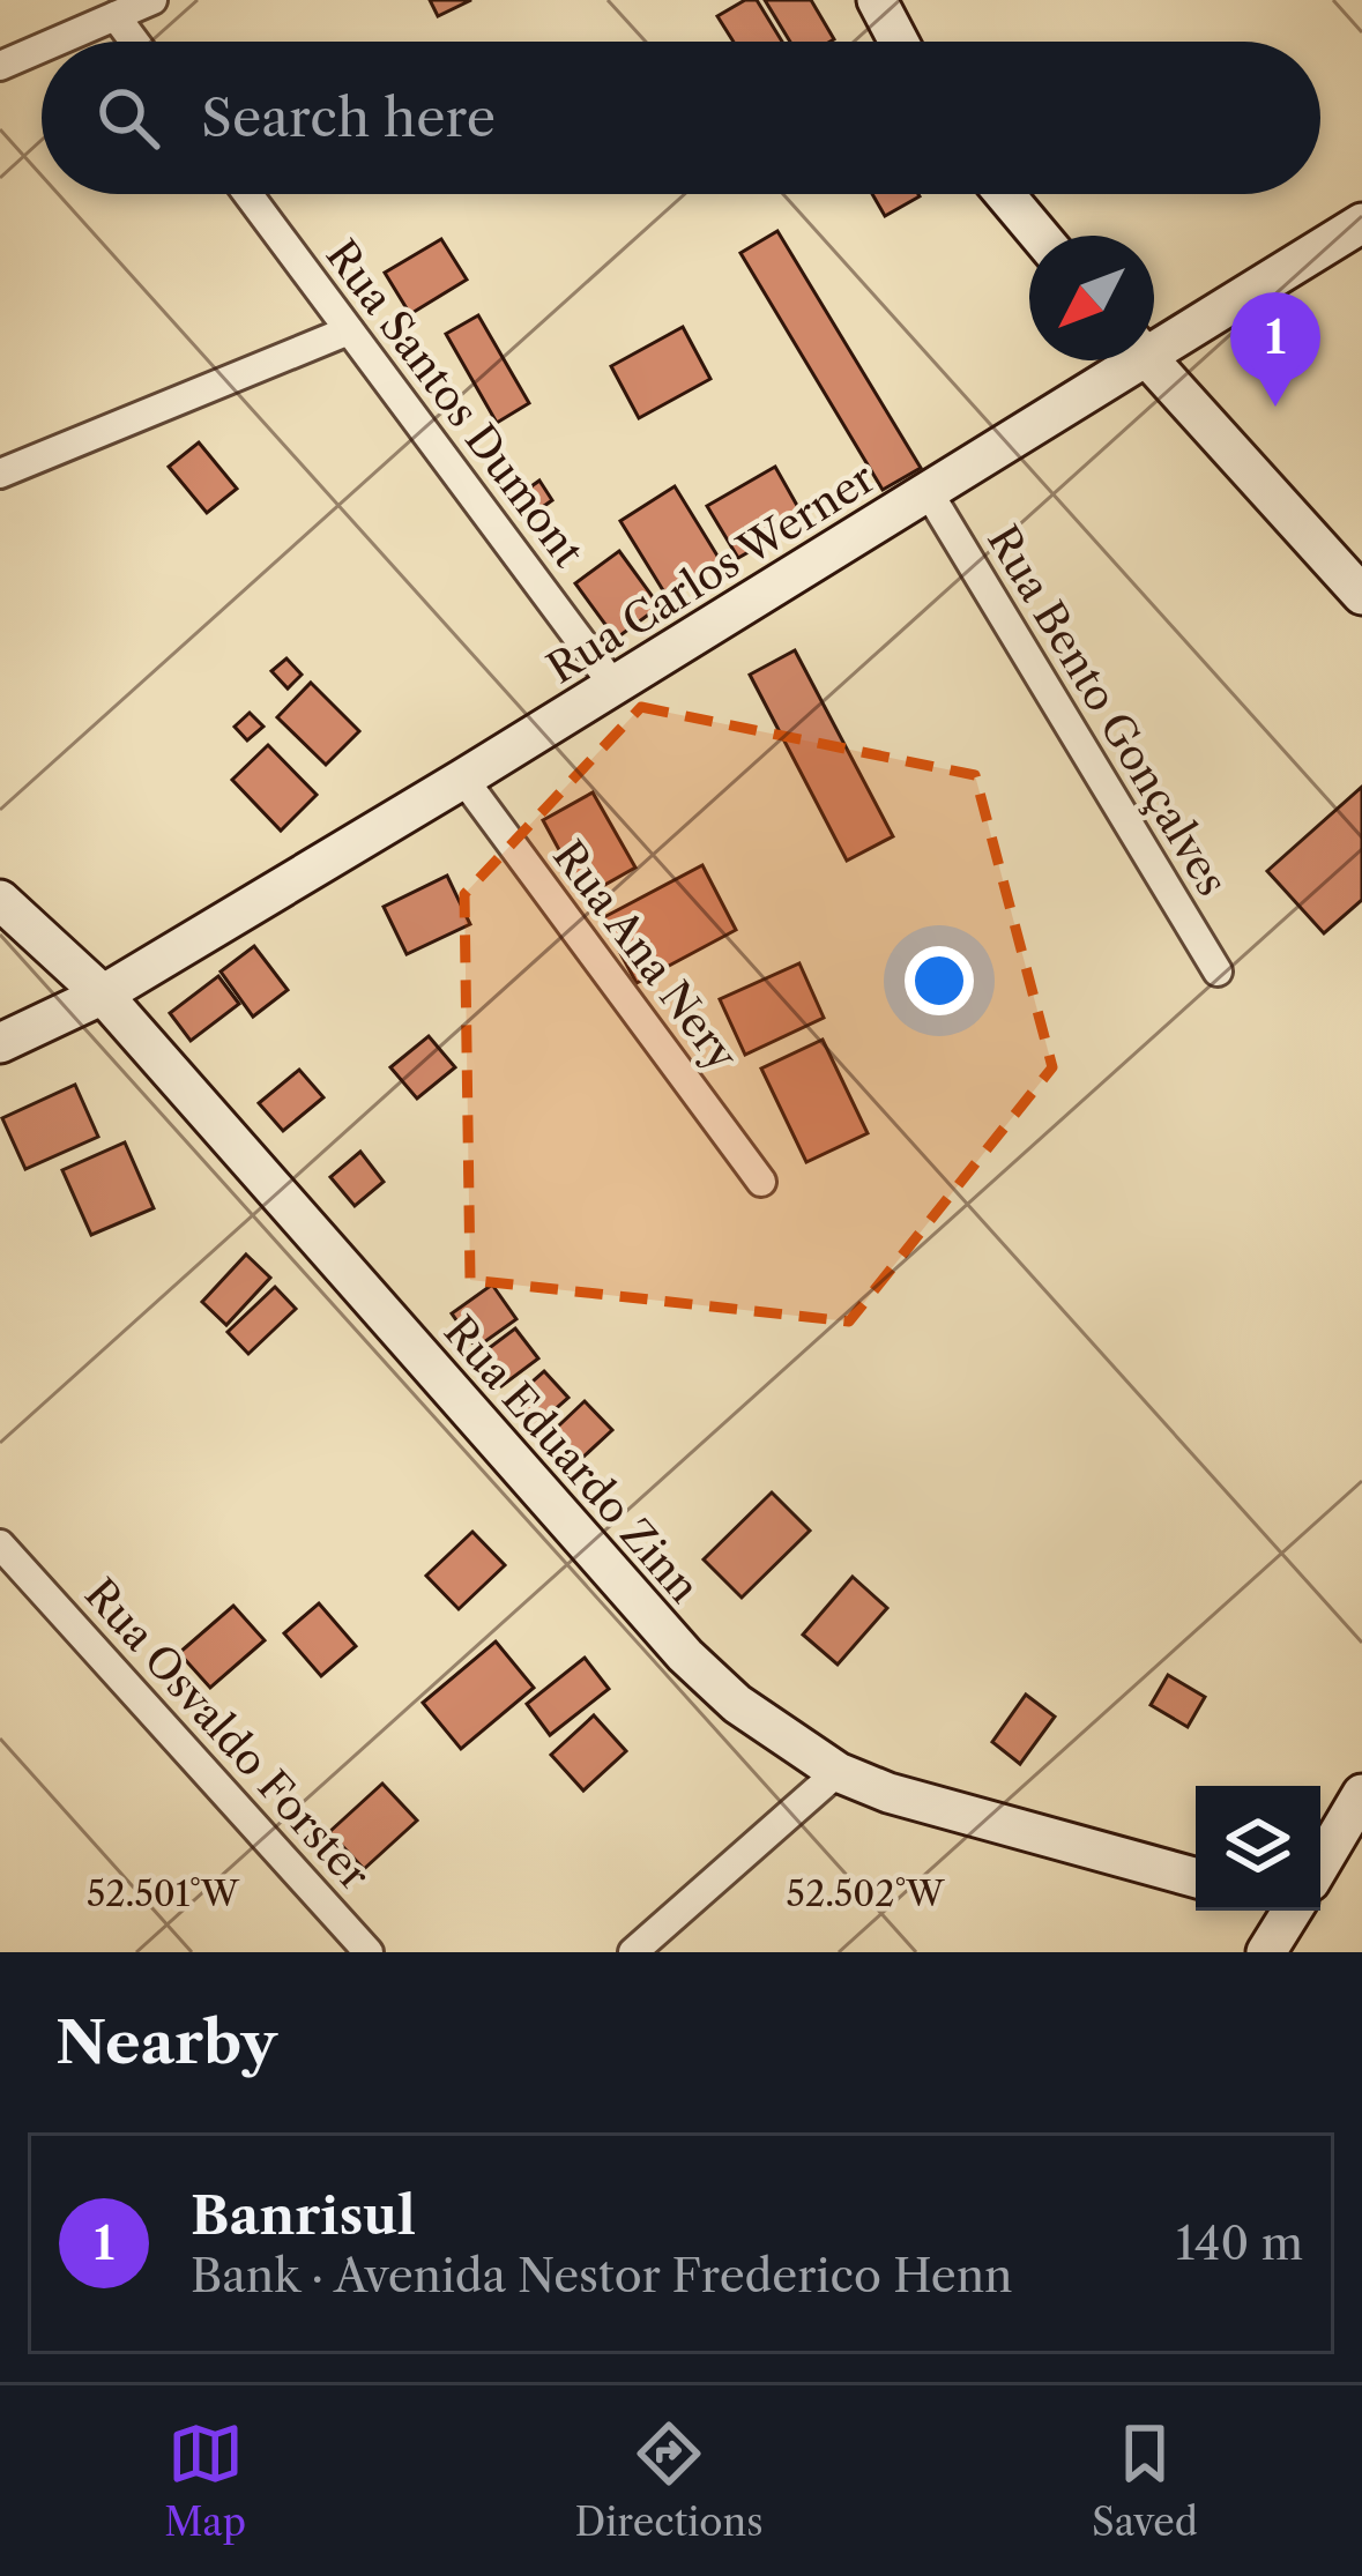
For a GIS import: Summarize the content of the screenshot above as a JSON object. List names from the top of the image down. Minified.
{"streets":{"street":["Rua Santos Dumont","Rua Carlos Werner","Rua Bento Gonçalves","Rua Ana Nery","Rua Eduardo Zinn","Rua Osvaldo Forster"]},"crossings":[["Rua Santos Dumont","Rua Carlos Werner"],["Rua Carlos Werner","Rua Bento Gonçalves"],["Rua Carlos Werner","Rua Ana Nery"],["Rua Carlos Werner","Rua Eduardo Zinn"]],"north":"bottom left","page":{"search":"Search here","pins":"1","heading":"Nearby","list":[{"mark":"1","name":"Banrisul","note":"Bank · Avenida Nestor Frederico Henn","value":"140 m"}],"nav":["Map","Directions","Saved"]},"coordinates":["52.501°W","52.502°W"]}
